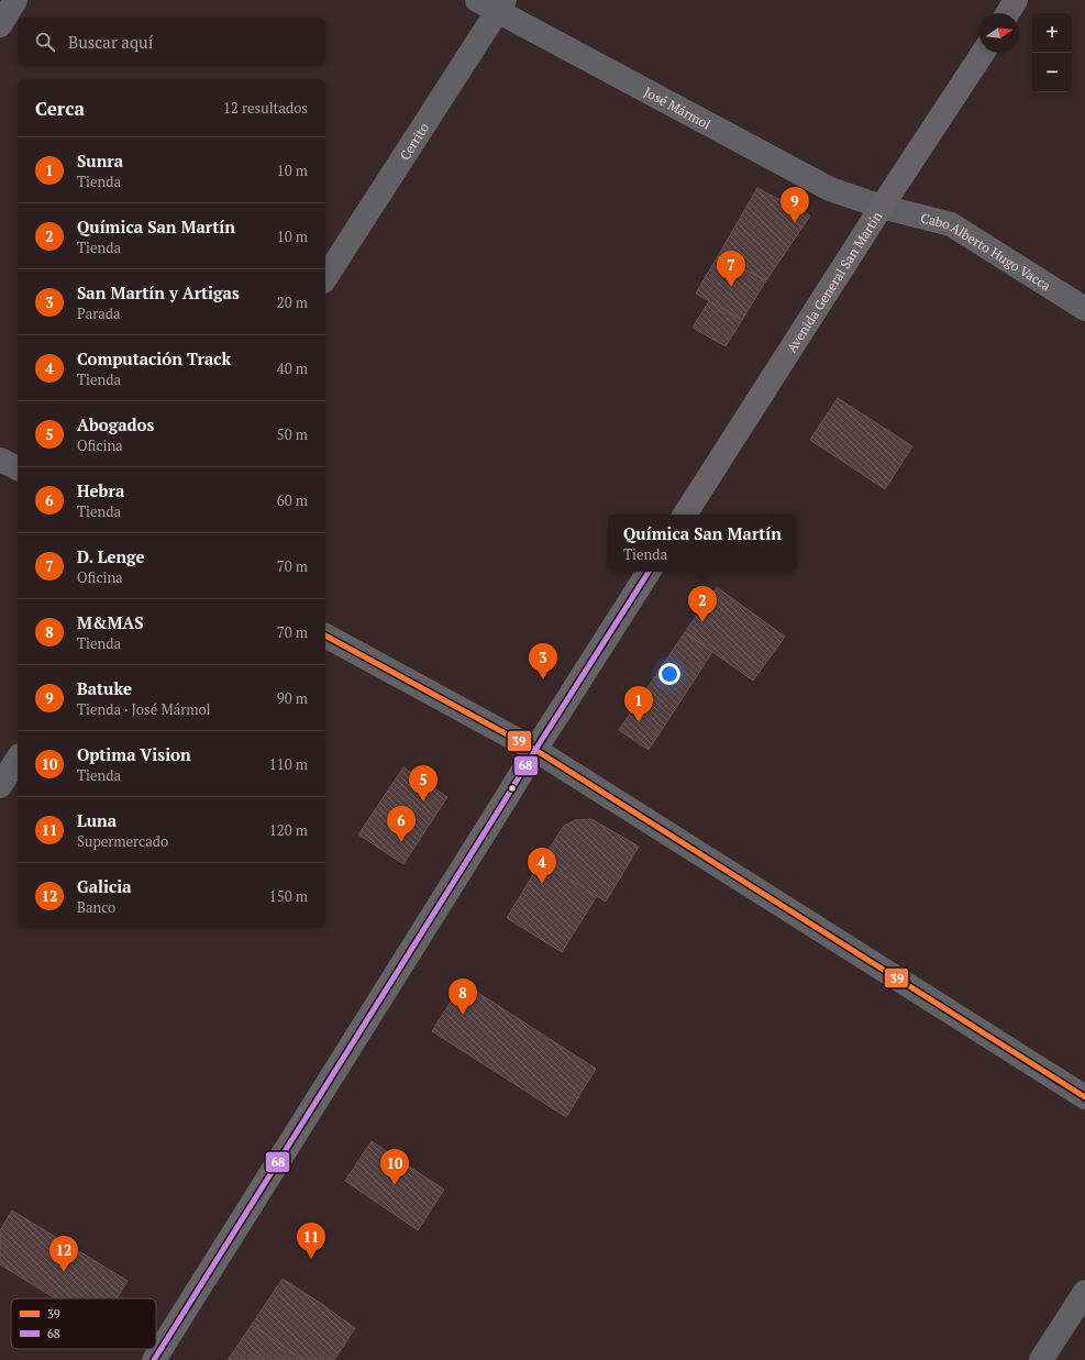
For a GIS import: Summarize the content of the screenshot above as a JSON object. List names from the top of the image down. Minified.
{"streets":{"main road":["Avenida General San Martín"],"street":["José Mármol","Cerrito","Cabo Alberto Hugo Vacca"]},"crossings":[["José Mármol","Cerrito"],["José Mármol","Cabo Alberto Hugo Vacca"],["José Mármol","Avenida General San Martín"],["Cabo Alberto Hugo Vacca","Avenida General San Martín"]],"lines":["transit line 68","transit line 39"],"legend":["39","68"],"north":"right","page":{"map_buttons":["+","−"],"search":"Buscar aquí","heading":["Cerca","12 resultados"],"list":[{"mark":"1","name":"Sunra","note":"Tienda","value":"10 m"},{"mark":"2","name":"Química San Martín","note":"Tienda","value":"10 m"},{"mark":"3","name":"San Martín y Artigas","note":"Parada","value":"20 m"},{"mark":"4","name":"Computación Track","note":"Tienda","value":"40 m"},{"mark":"5","name":"Abogados","note":"Oficina","value":"50 m"},{"mark":"6","name":"Hebra","note":"Tienda","value":"60 m"},{"mark":"7","name":"D. Lenge","note":"Oficina","value":"70 m"},{"mark":"8","name":"M&MAS","note":"Tienda","value":"70 m"},{"mark":"9","name":"Batuke","note":"Tienda · José Mármol","value":"90 m"},{"mark":"10","name":"Optima Vision","note":"Tienda","value":"110 m"},{"mark":"11","name":"Luna","note":"Supermercado","value":"120 m"},{"mark":"12","name":"Galicia","note":"Banco","value":"150 m"}],"pins":["9","7","2","3","1","5","6","4","8","10","11","12"],"popup":["Química San Martín","Tienda"]}}
